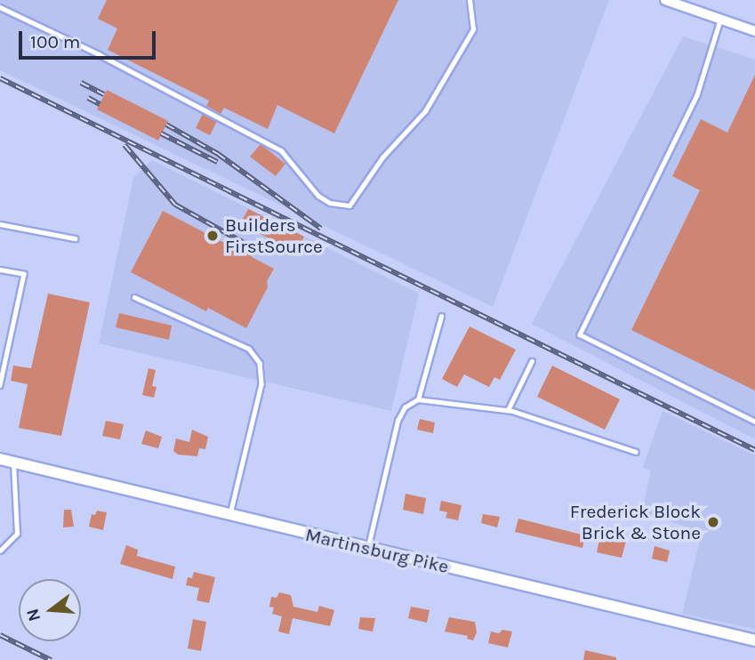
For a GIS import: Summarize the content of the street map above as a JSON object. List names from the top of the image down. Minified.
{"streets":{"main road":["Martinsburg Pike"]},"places":["Builders FirstSource","Frederick Block Brick & Stone"],"scale_bar":"100 m","north":"left"}
